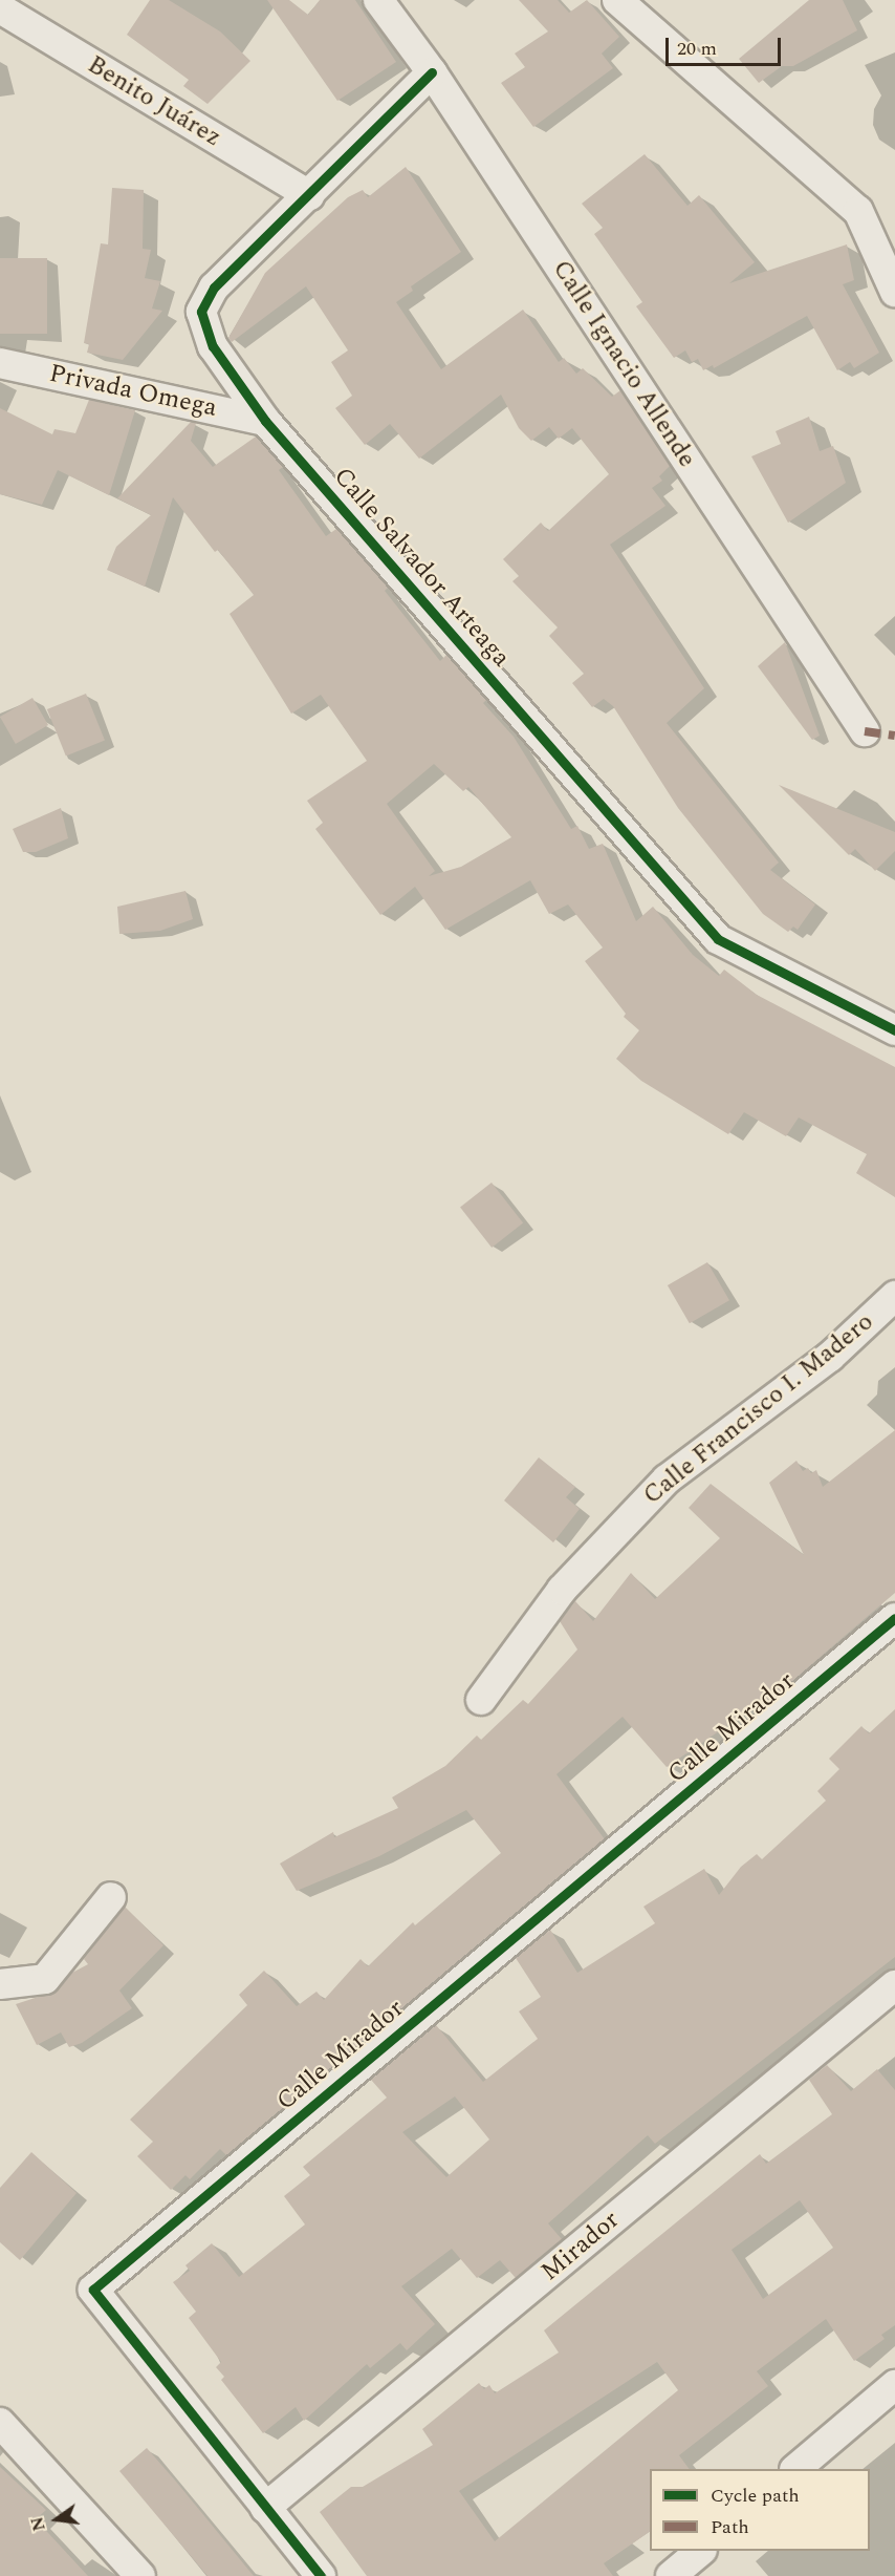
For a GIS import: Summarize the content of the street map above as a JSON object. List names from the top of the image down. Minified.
{"streets":{"street":["Benito Juárez","Calle Ignacio Allende","Privada Omega","Calle Salvador Arteaga","Calle Francisco I. Madero","Calle Mirador","Mirador"]},"crossings":[["Benito Juárez","Calle Salvador Arteaga"],["Calle Ignacio Allende","Calle Salvador Arteaga"],["Privada Omega","Calle Salvador Arteaga"],["Calle Mirador","Mirador"]],"legend":["Cycle path","Path"],"scale_bar":"20 m","north":"left"}
